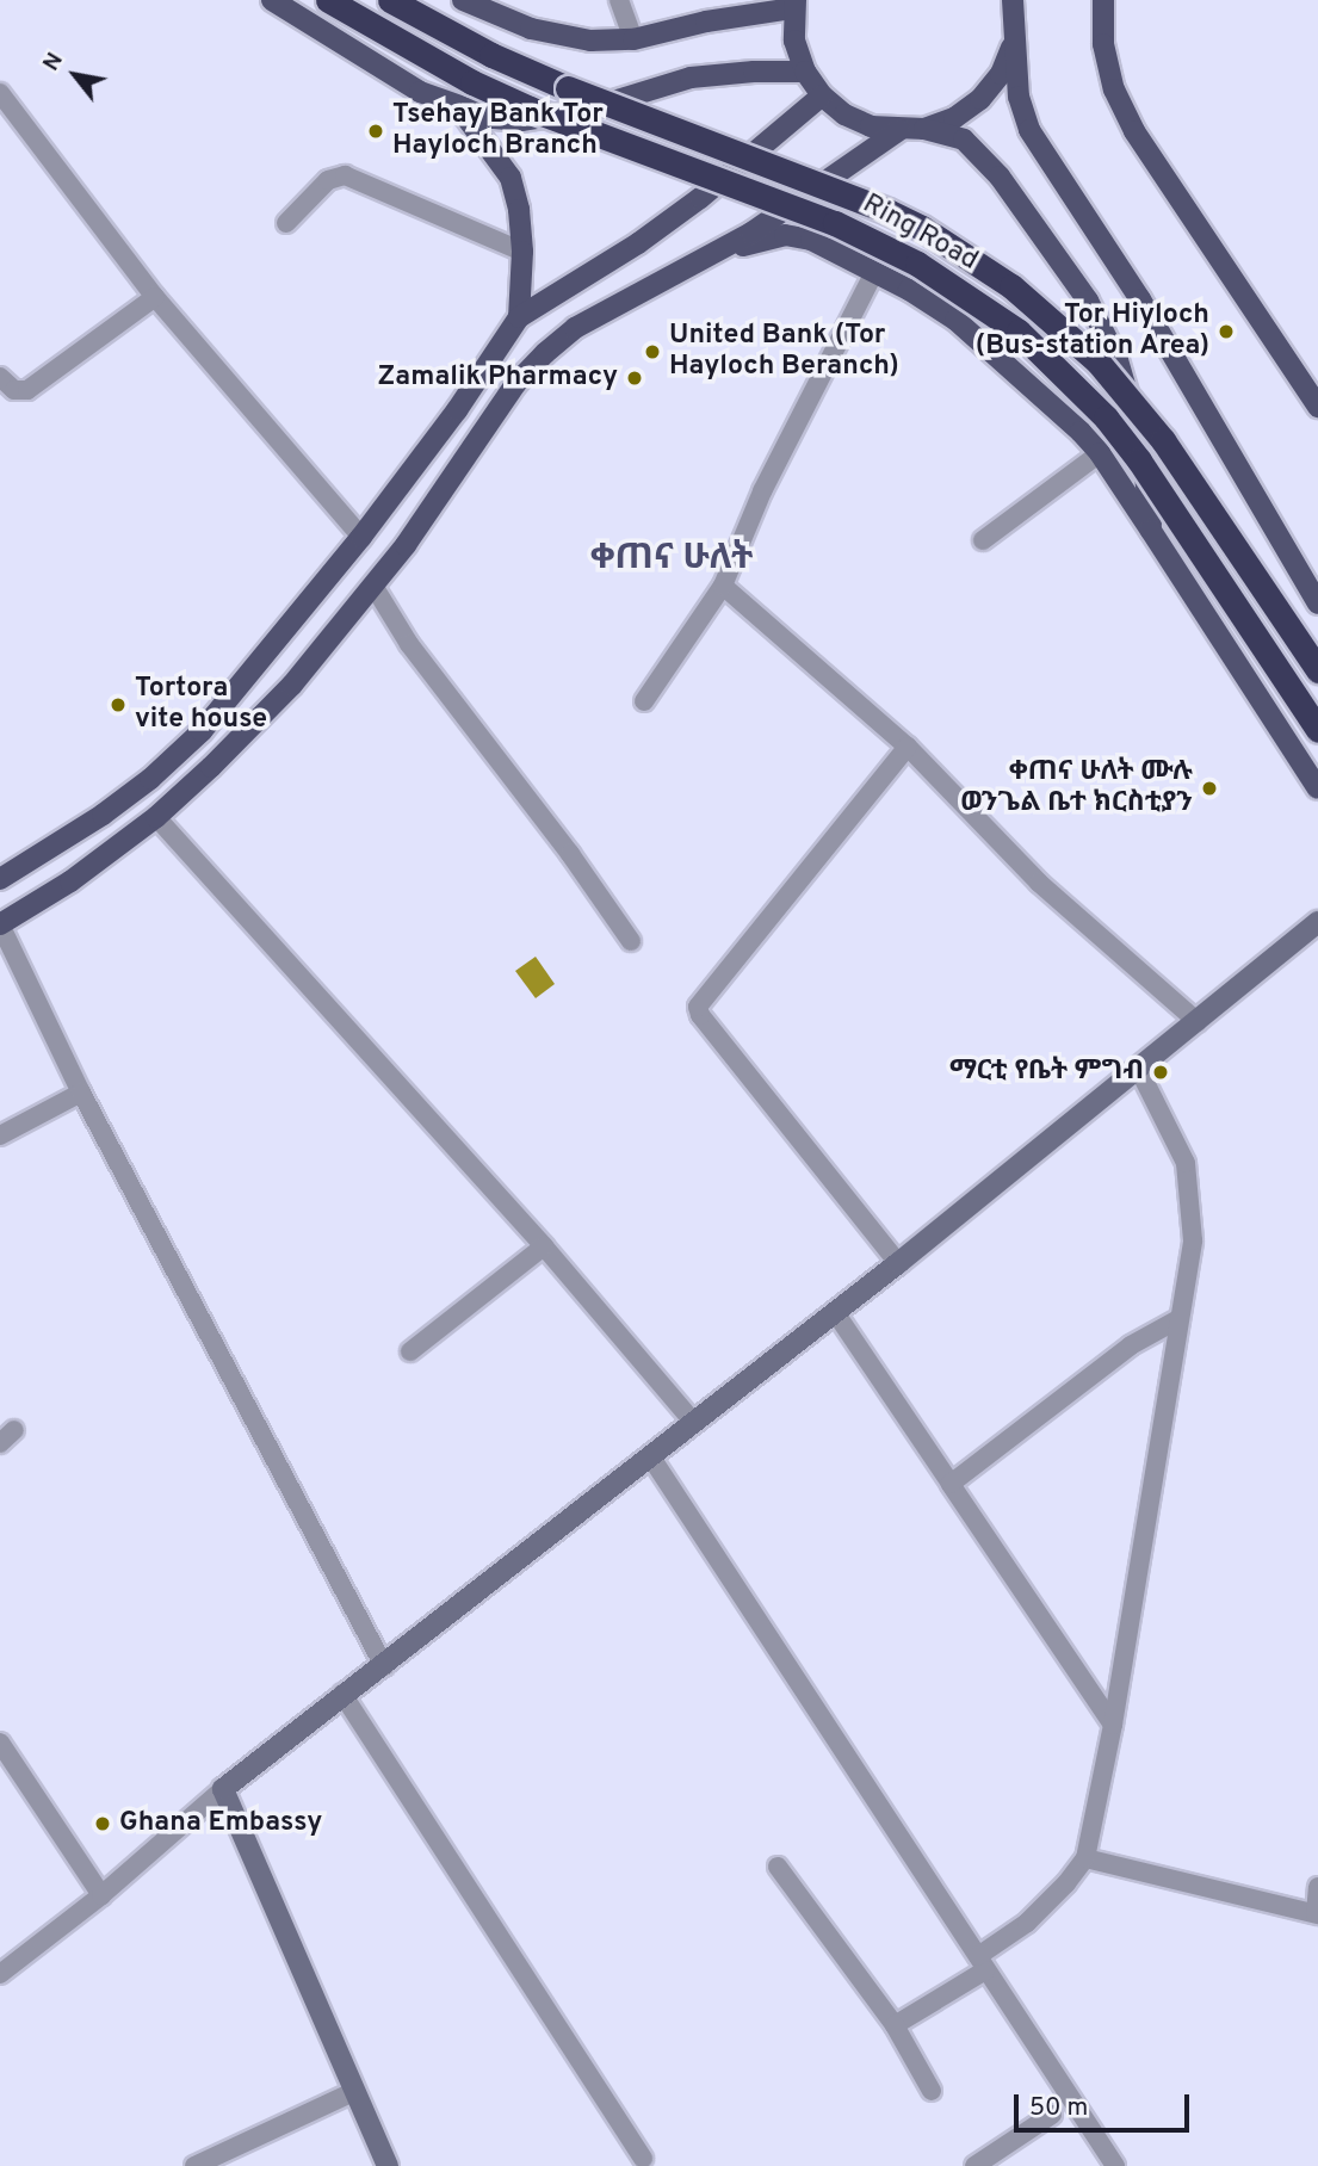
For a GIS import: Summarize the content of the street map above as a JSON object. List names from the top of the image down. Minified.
{"streets":{"highway":["Ring Road"]},"districts":["ቀጠና ሁለት"],"places":["Tsehay Bank Tor Hayloch Branch","Tor Hiyloch (Bus-station Area)","United Bank (Tor Hayloch Beranch)","Zamalik Pharmacy","Tortora vite house","ቀጠና ሁለት ሙሉ ወንጌል ቤተ ክርስቲያን","ማርቲ የቤት ምግብ","Ghana Embassy"],"scale_bar":"50 m","north":"top left"}
